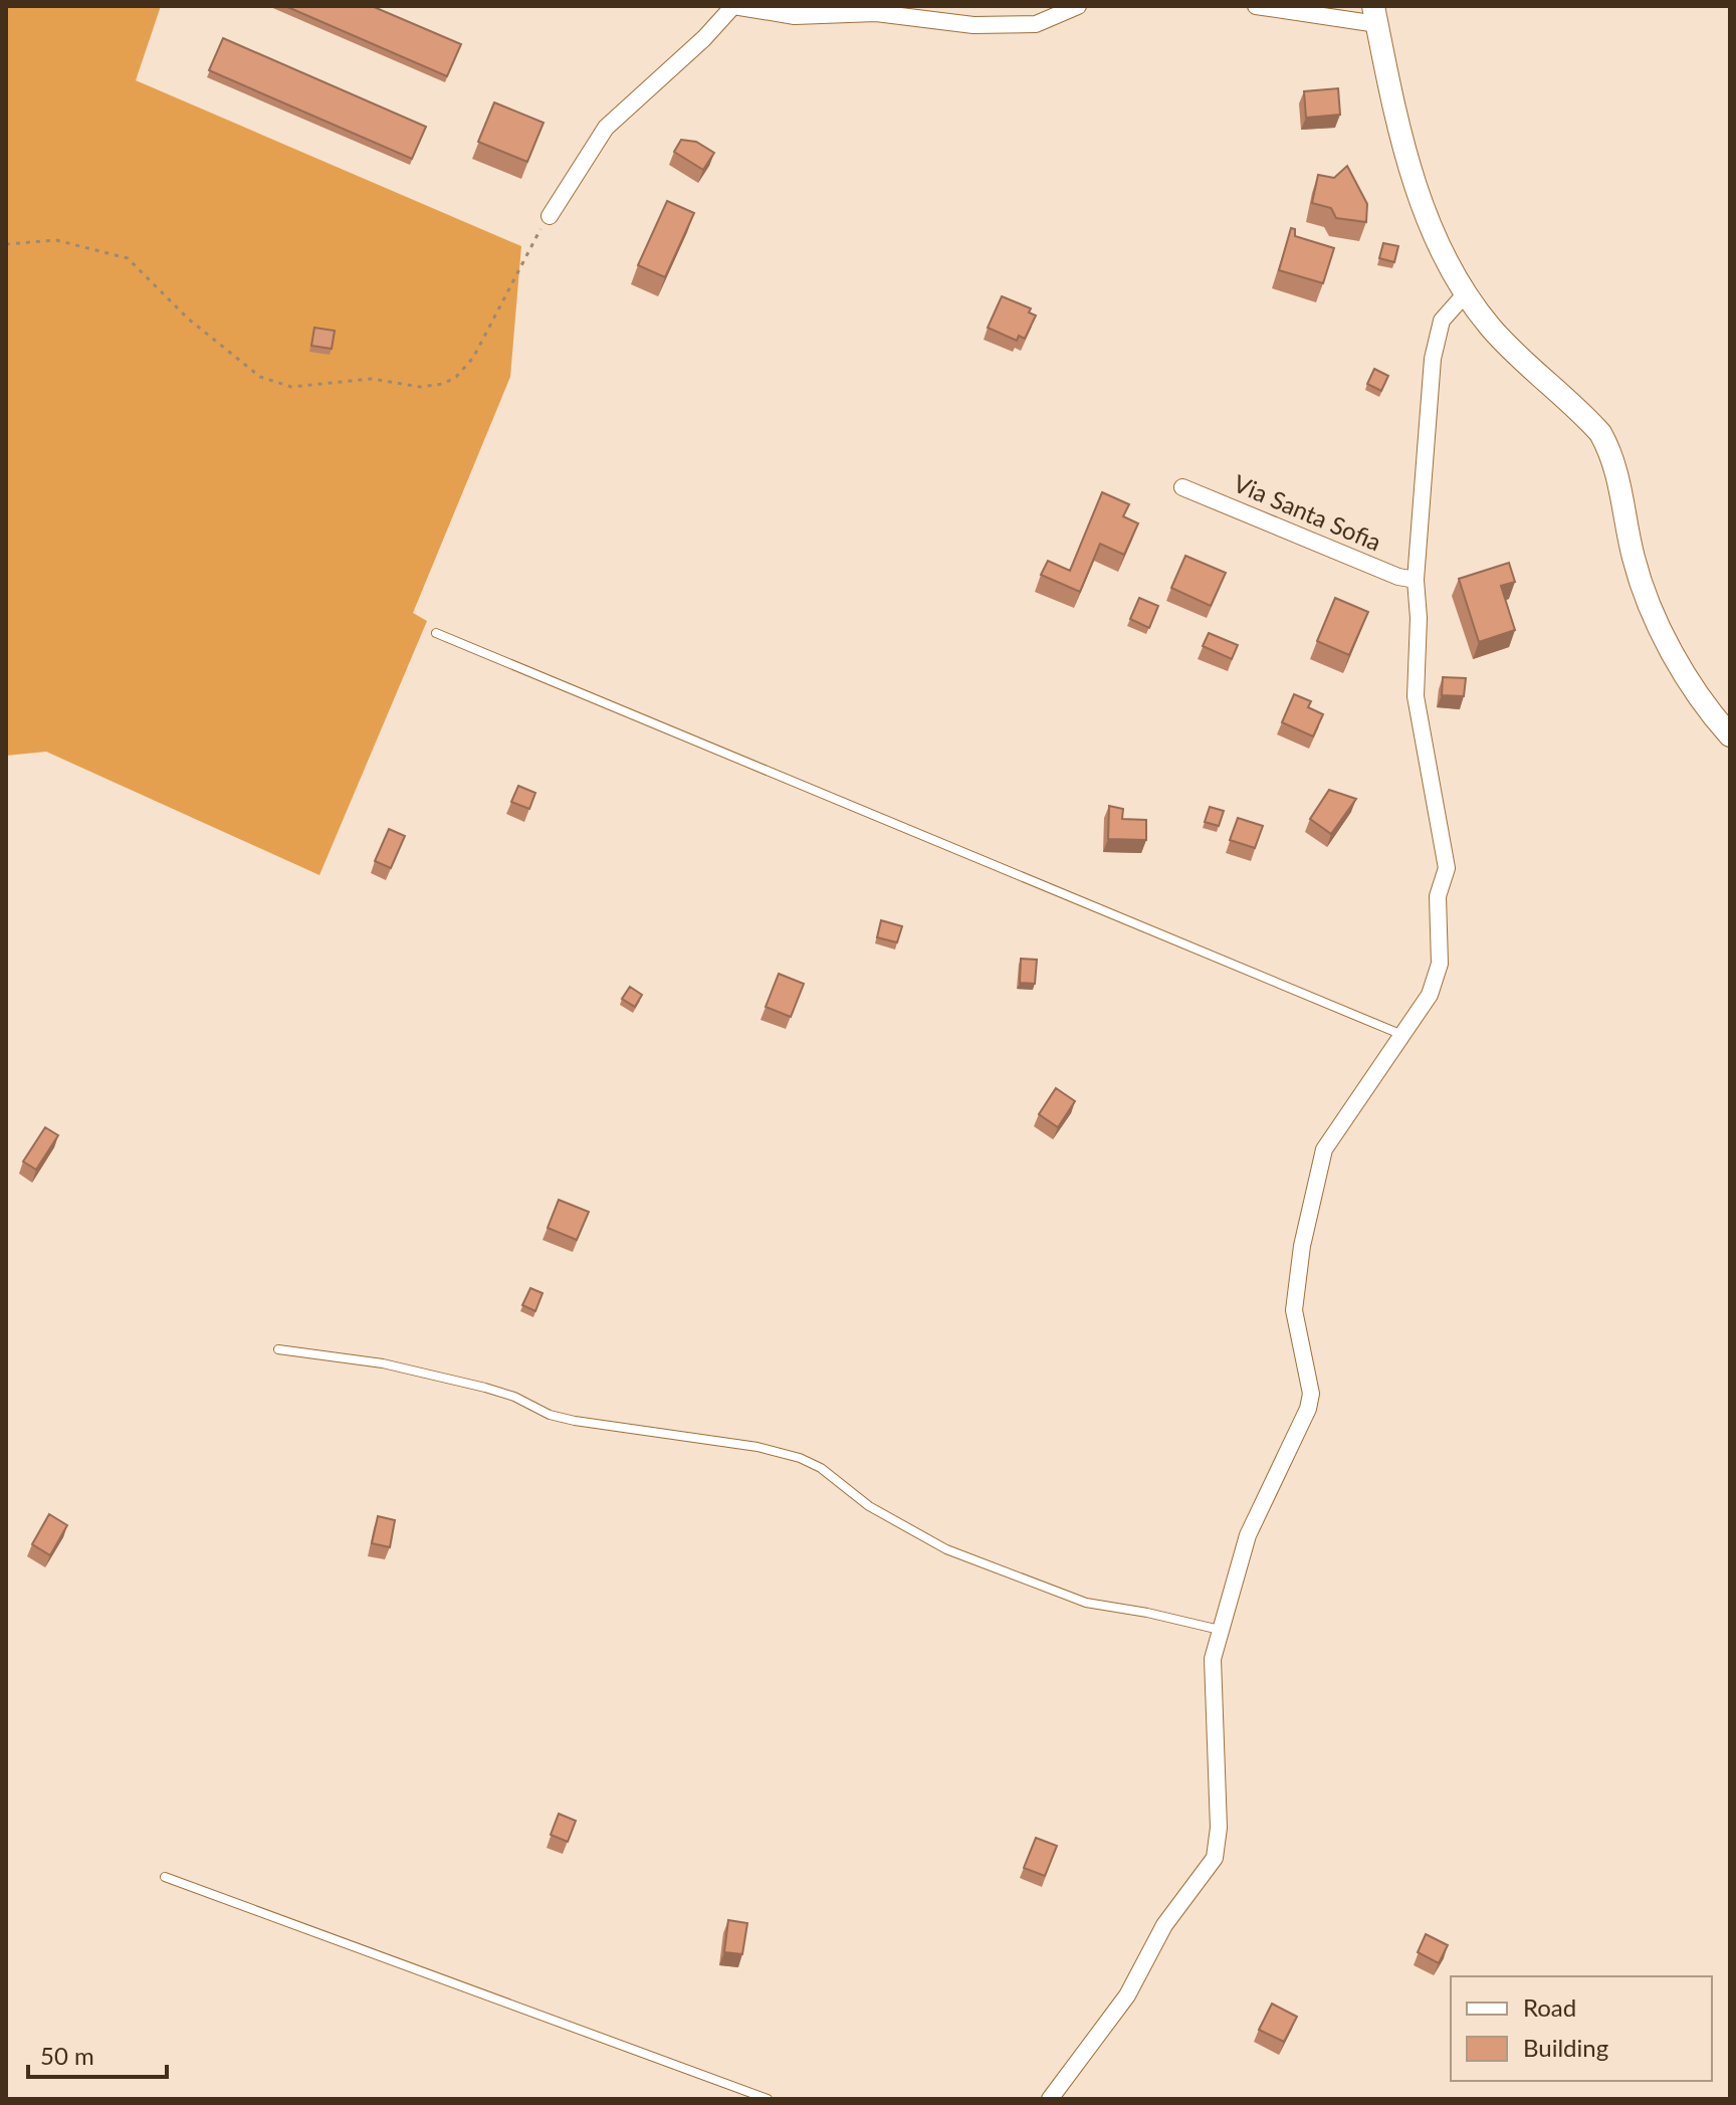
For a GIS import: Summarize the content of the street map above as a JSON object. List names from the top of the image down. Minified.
{"streets":{"street":["Via Santa Sofia"]},"legend":["Road","Building"],"scale_bar":"50 m"}
